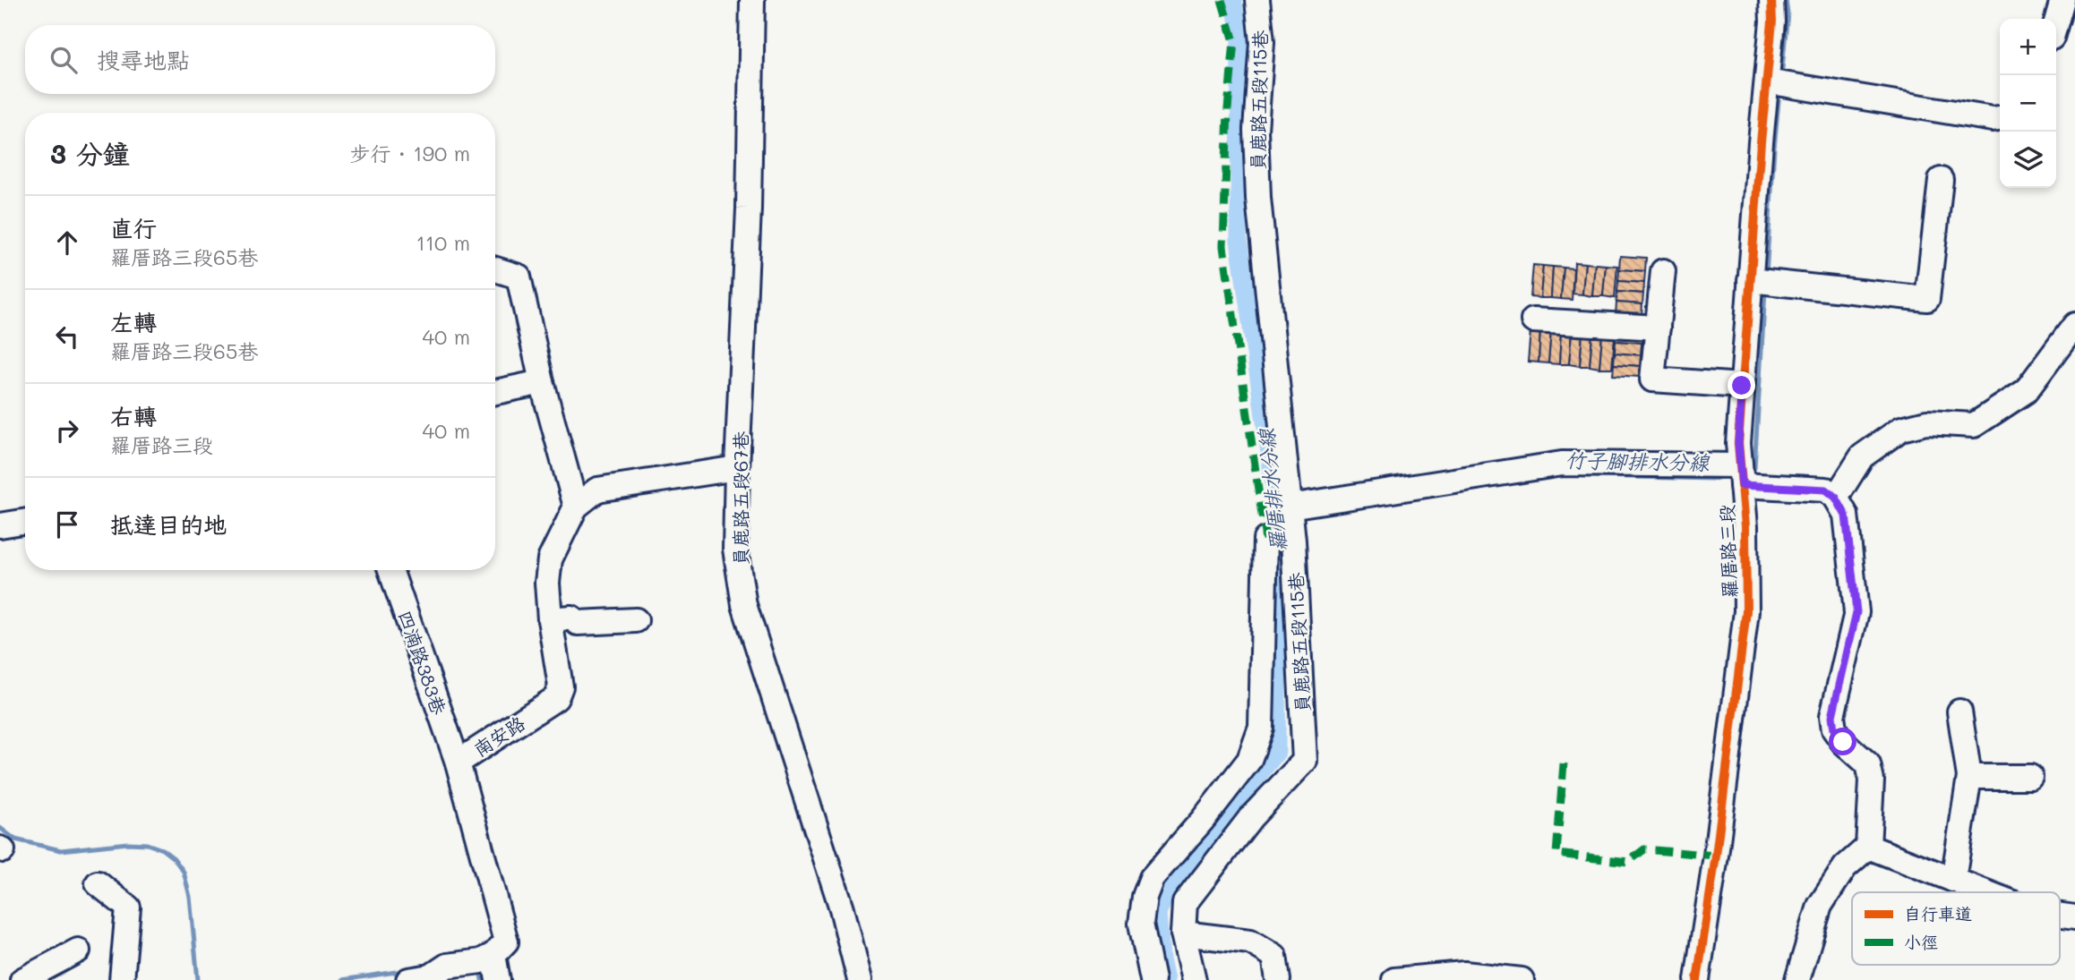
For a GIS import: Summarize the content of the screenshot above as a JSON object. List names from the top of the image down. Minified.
{"streets":{"street":["員鹿路五段115巷","員鹿路五段67巷","羅厝路三段","四湳路383巷","南安路"]},"crossings":[["員鹿路五段67巷","南安路"],["四湳路383巷","南安路"]],"water":["竹子腳排水分線","羅厝排水分線"],"legend":["自行車道","小徑"],"page":{"map_buttons":["+","−"],"search":"搜尋地點","heading":["3 分鐘","步行 · 190 m"],"list":[["直行","羅厝路三段65巷","110 m"],["左轉","羅厝路三段65巷","40 m"],["右轉","羅厝路三段","40 m"],"抵達目的地"]}}
